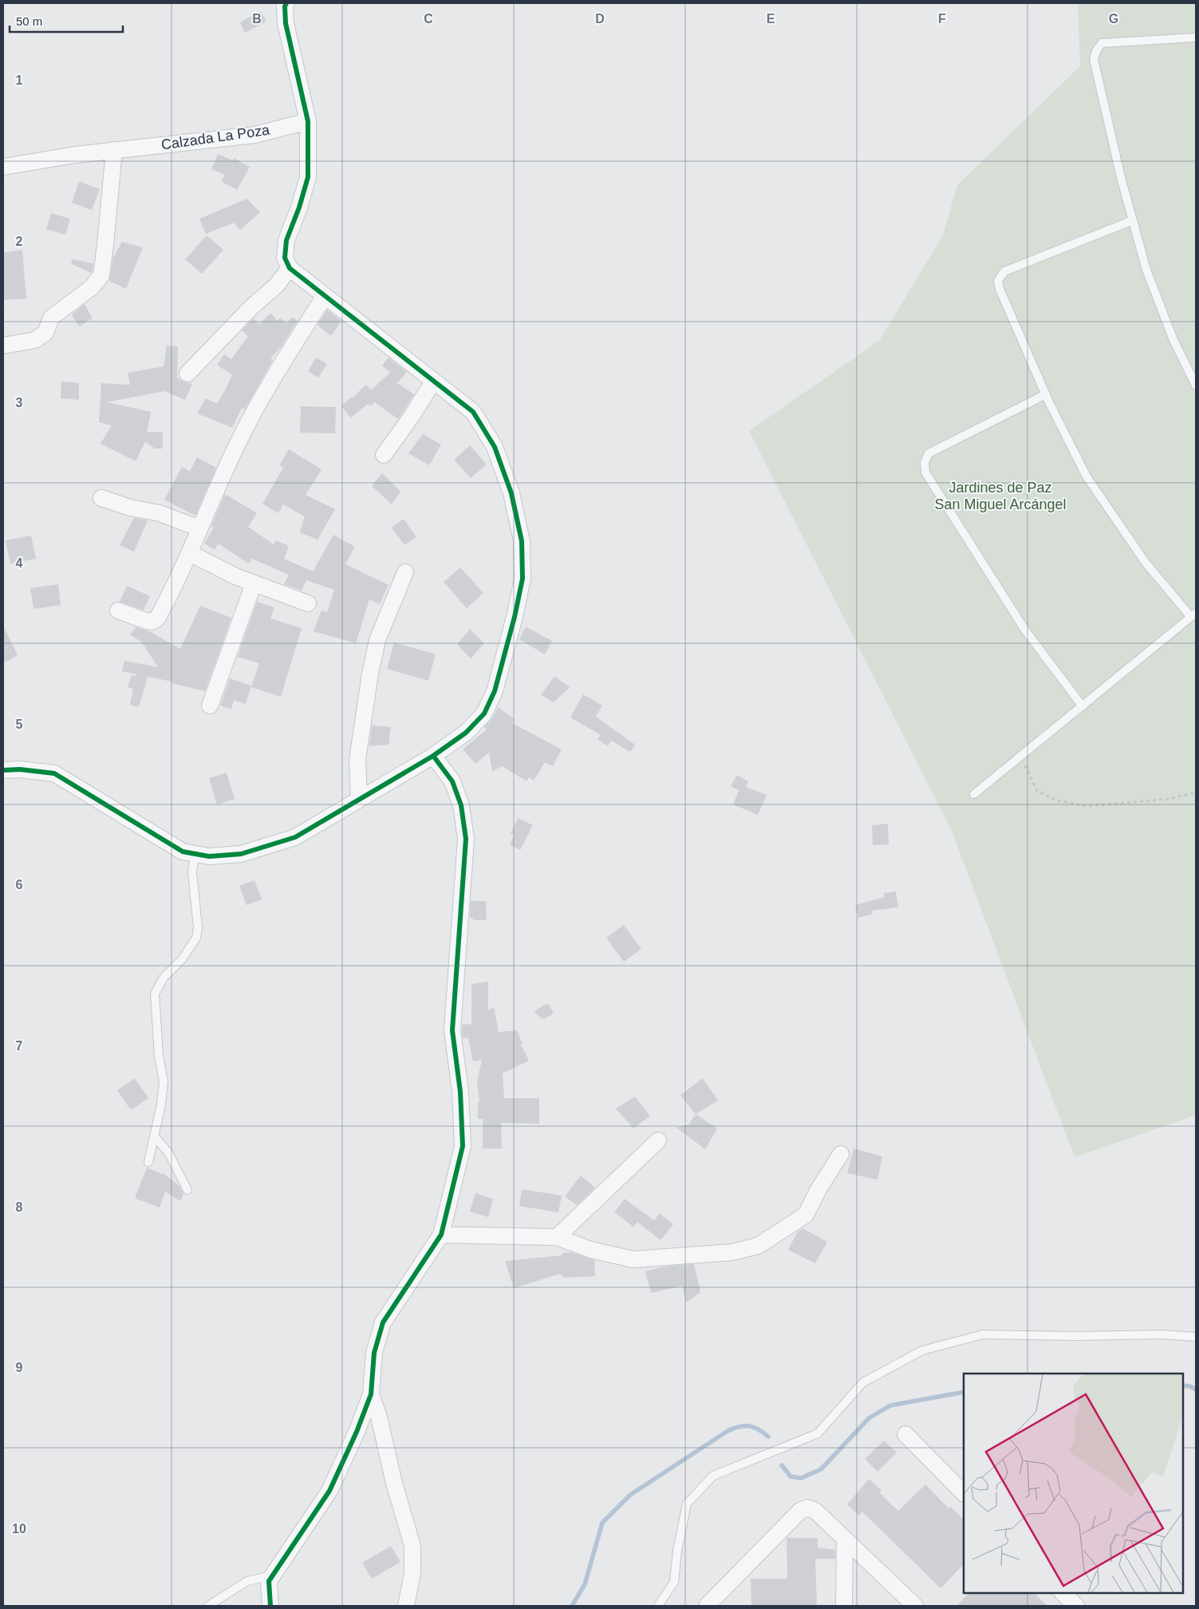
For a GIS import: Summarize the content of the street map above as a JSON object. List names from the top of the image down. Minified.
{"streets":{"street":["Calzada La Poza"]},"parks":["Jardines de Paz San Miguel Arcángel"],"scale_bar":"50 m","grid":{"columns":["B","C","D","E","F","G"],"rows":["1","2","3","4","5","6","7","8","9","10"]}}
